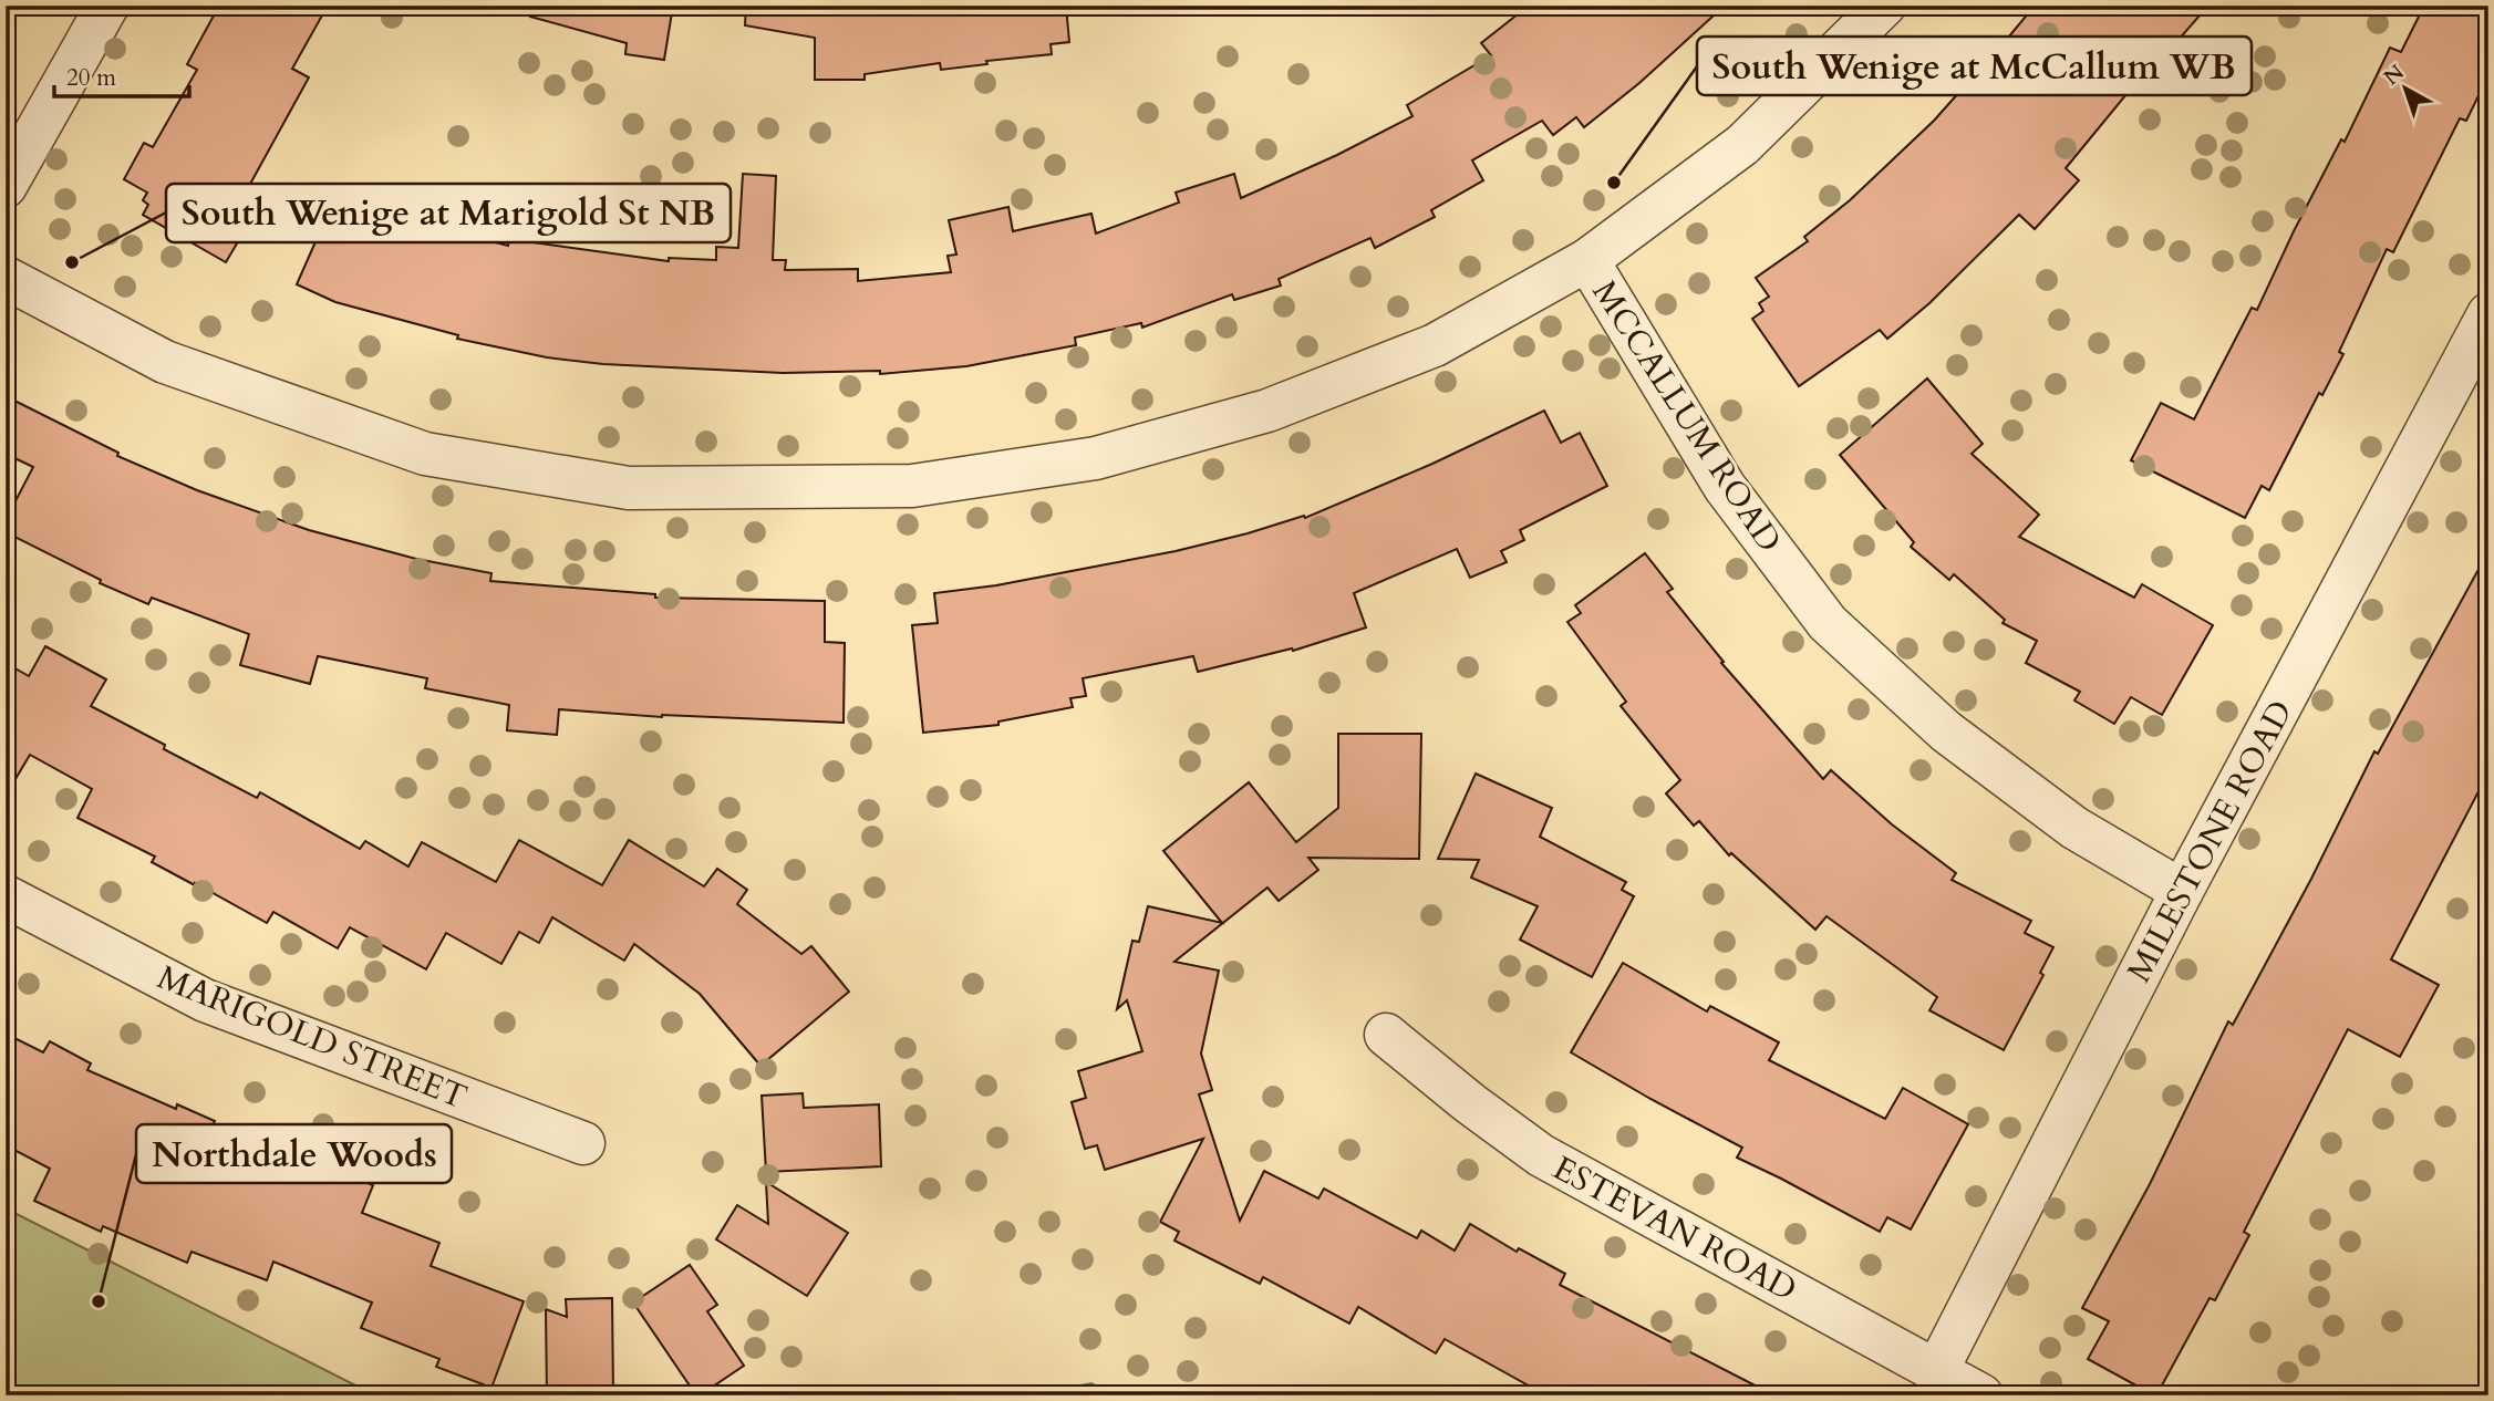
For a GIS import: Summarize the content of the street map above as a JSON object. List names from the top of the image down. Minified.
{"streets":{"street":["MCCALLUM ROAD","MILESTONE ROAD","MARIGOLD STREET","ESTEVAN ROAD"]},"crossings":[["MCCALLUM ROAD","MILESTONE ROAD"],["MILESTONE ROAD","ESTEVAN ROAD"]],"places":["South Wenige at McCallum WB","South Wenige at Marigold St NB","Northdale Woods"],"scale_bar":"20 m","north":"top left"}
